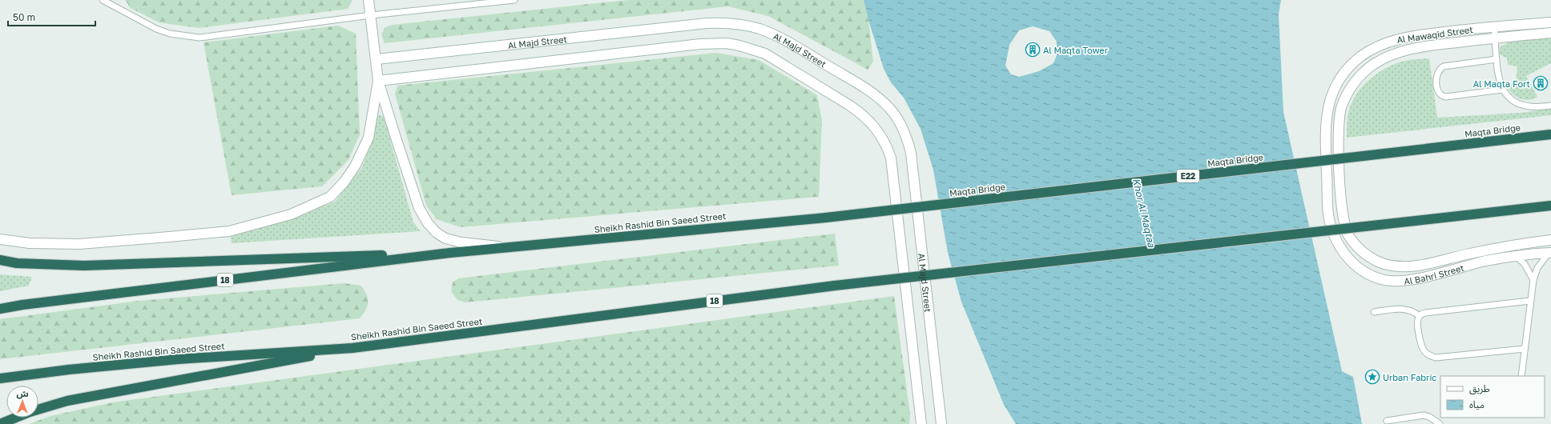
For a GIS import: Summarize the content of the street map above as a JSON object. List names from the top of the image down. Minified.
{"streets":{"highway":["Maqta Bridge","E22","Sheikh Rashid Bin Saeed Street","18"],"street":["Al Mawaqid Street","Al Majd Street","Al Bahri Street"]},"crossings":[["Al Mawaqid Street","Al Bahri Street"],["Maqta Bridge","Sheikh Rashid Bin Saeed Street"]],"water":["Khor Al Maqtaa"],"places":{"building":["Al Maqta Tower","Al Maqta Fort"],"place":["Urban Fabric"]},"legend":["طريق","مياه"],"scale_bar":"50 m","north":"top"}
